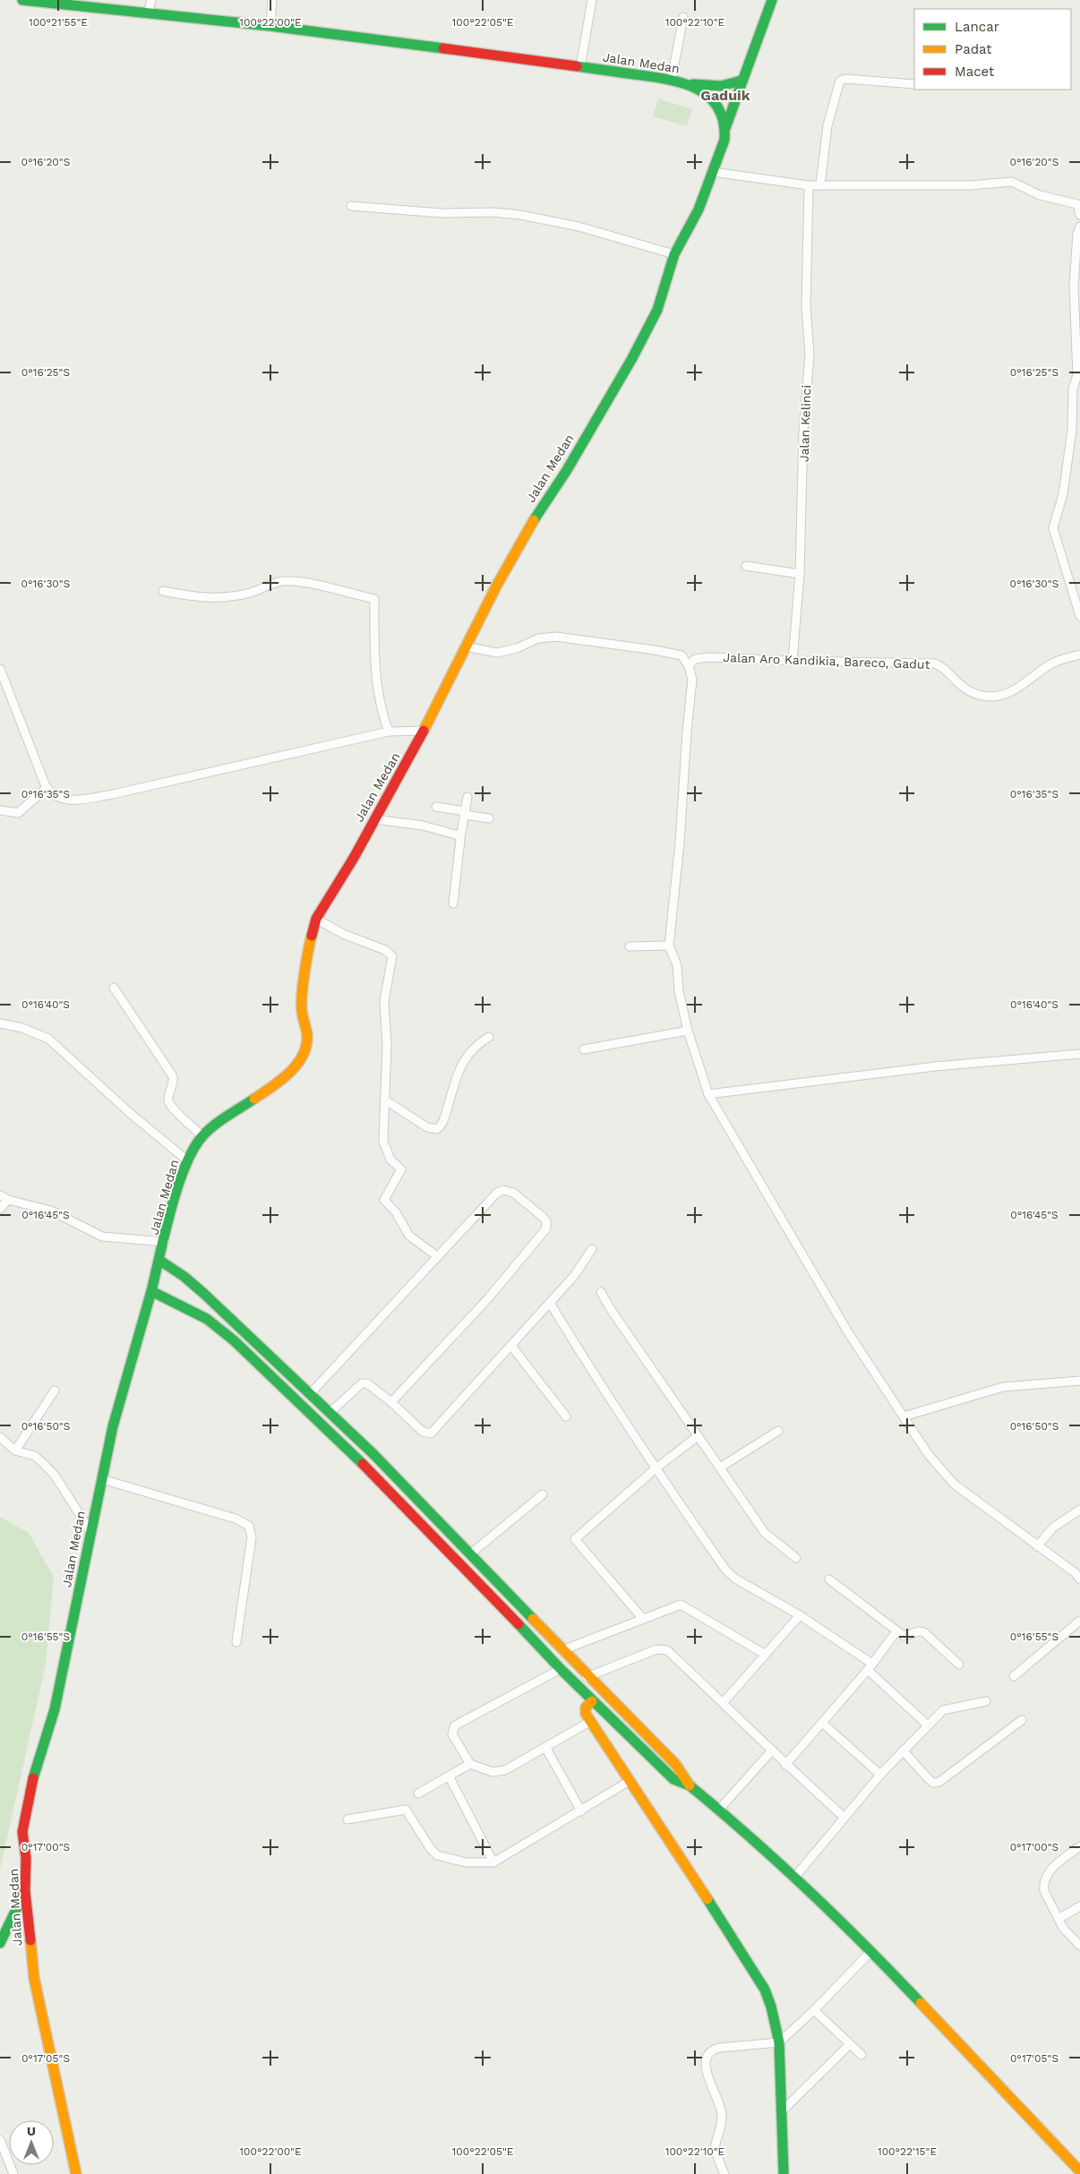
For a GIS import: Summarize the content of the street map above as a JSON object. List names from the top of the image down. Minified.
{"streets":{"main road":["Jalan Medan"],"street":["Jalan Kelinci","Jalan Aro Kandikia, Bareco, Gadut"]},"crossings":[["Jalan Kelinci","Jalan Aro Kandikia, Bareco, Gadut"]],"districts":["Gaduik"],"legend":["Lancar","Padat","Macet"],"north":"top","coordinates":["100°21'55\"E","100°22'00\"E","100°22'05\"E","100°22'10\"E","0°16'20\"S","0°16'25\"S","0°16'30\"S","0°16'35\"S","0°16'40\"S","0°16'45\"S","0°16'50\"S","0°16'55\"S","0°17'00\"S","0°17'05\"S","100°22'15\"E"]}
